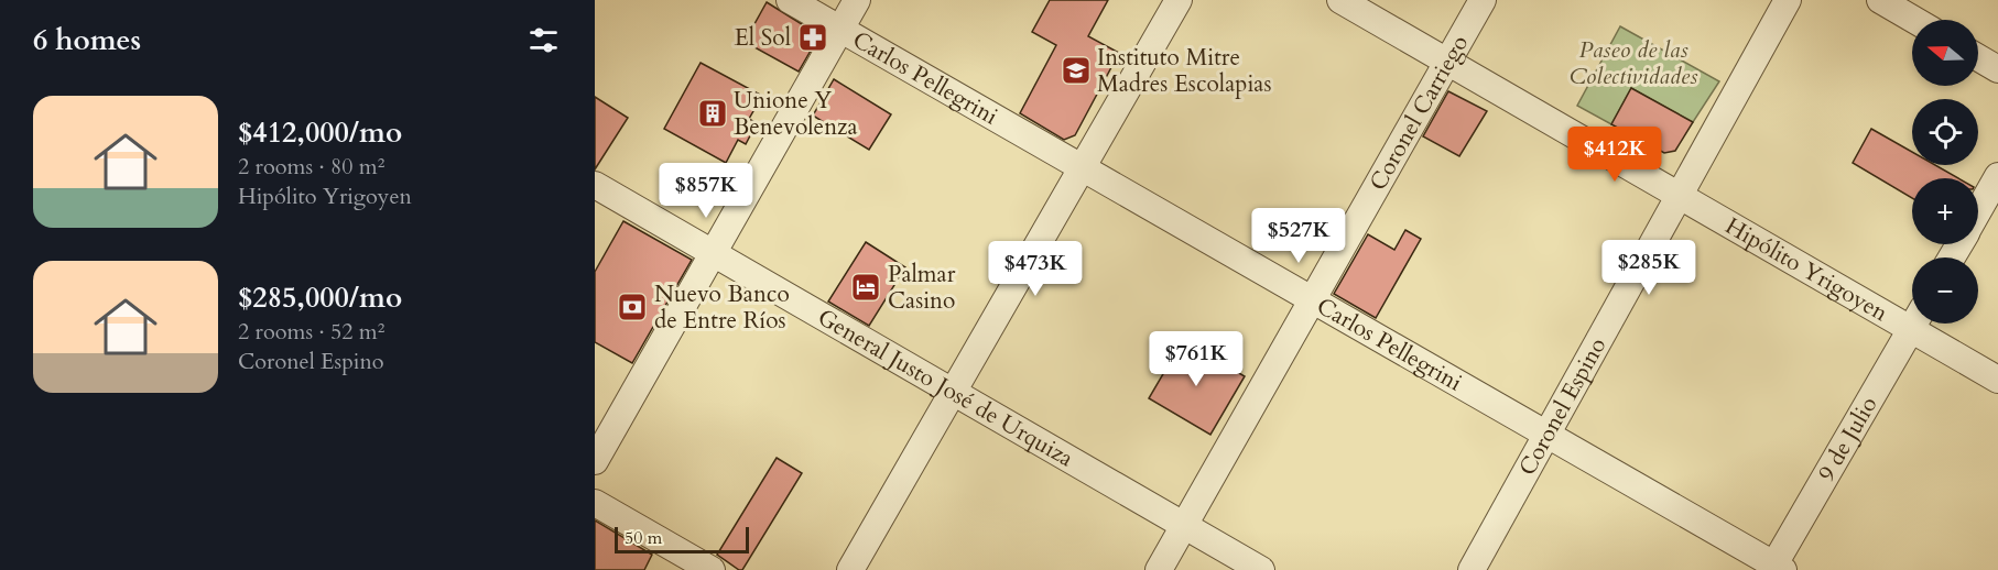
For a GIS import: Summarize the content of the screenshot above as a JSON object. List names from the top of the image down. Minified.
{"streets":{"street":["Carlos Pellegrini","Coronel Carriego","Hipólito Yrigoyen","General Justo José de Urquiza","Coronel Espino","9 de Julio"]},"crossings":[["Carlos Pellegrini","Coronel Carriego"],["Carlos Pellegrini","Coronel Espino"],["Carlos Pellegrini","9 de Julio"],["Coronel Carriego","Hipólito Yrigoyen"],["Coronel Carriego","General Justo José de Urquiza"],["Hipólito Yrigoyen","Coronel Espino"]],"parks":["Paseo de las Colectividades"],"places":{"pharmacy":["El Sol"],"school or university":["Instituto Mitre Madres Escolapias"],"building":["Unione Y Benevolenza"],"hotel":["Palmar Casino"],"bank":["Nuevo Banco de Entre Ríos"]},"scale_bar":"50 m","north":"left","page":{"heading":"6 homes","map_buttons":["+","−"],"list":[{"name":"$412,000/mo","note":"2 rooms · 80 m² · Hipólito Yrigoyen"},{"name":"$285,000/mo","note":"2 rooms · 52 m² · Coronel Espino"}],"price":["$412K","$857K","$527K","$285K","$473K","$761K"],"scale":"50 m"}}
